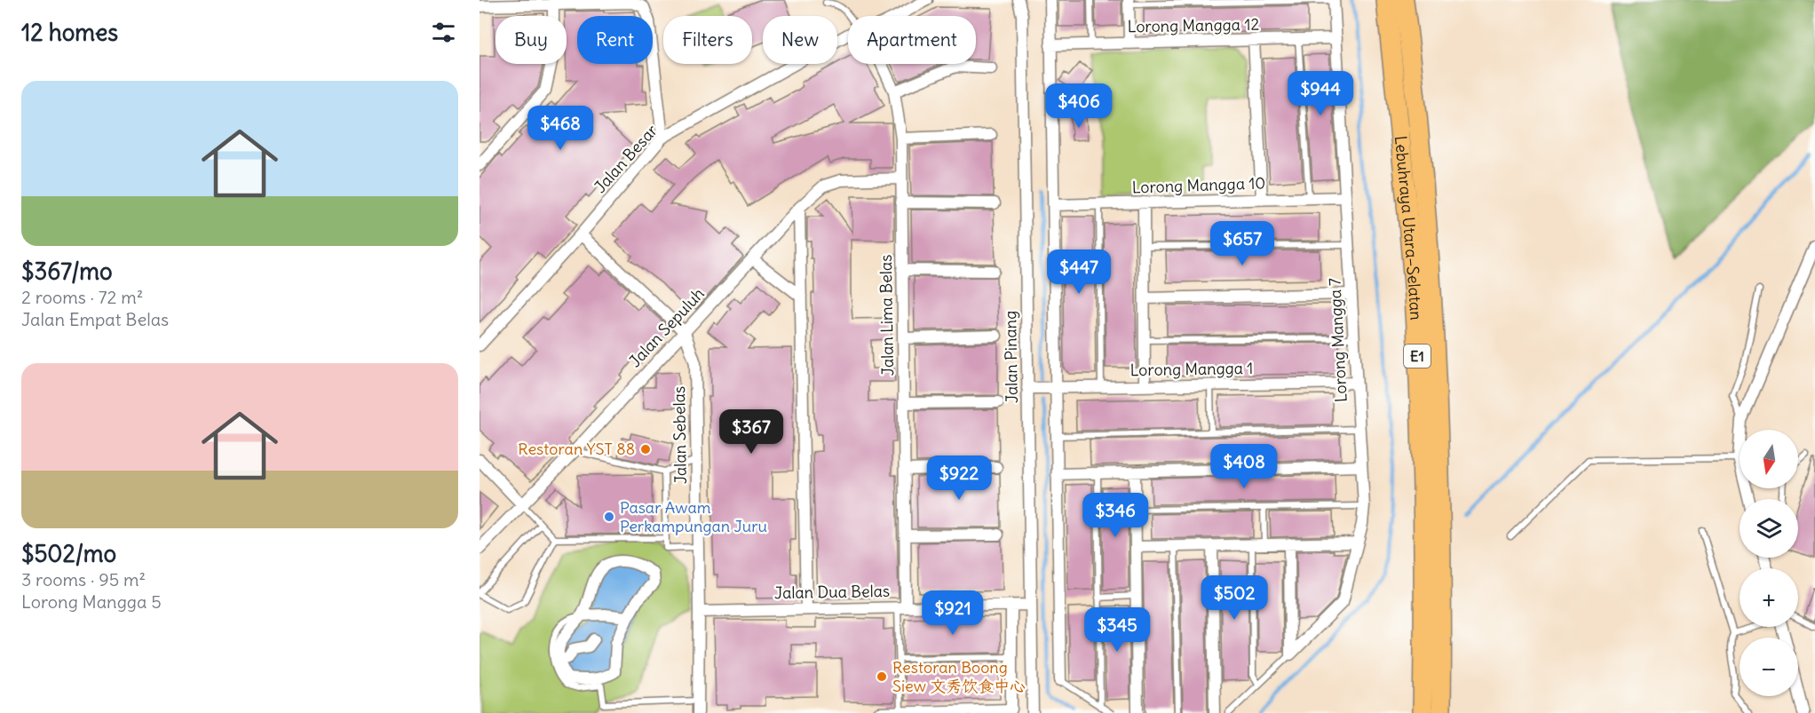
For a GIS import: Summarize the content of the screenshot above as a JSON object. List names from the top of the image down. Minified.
{"streets":{"highway":["Lebuhraya Utara–Selatan","E1"],"street":["Lorong Mangga 12","Jalan Besar","Lorong Mangga 10","Jalan Lima Belas","Jalan Sepuluh","Lorong Mangga 7","Jalan Pinang","Lorong Mangga 1","Jalan Sebelas","Jalan Dua Belas"]},"crossings":[["Lorong Mangga 12","Lorong Mangga 7"],["Jalan Besar","Jalan Sebelas"],["Lorong Mangga 10","Lorong Mangga 7"],["Jalan Lima Belas","Jalan Sepuluh"],["Jalan Lima Belas","Jalan Dua Belas"],["Jalan Sepuluh","Jalan Sebelas"],["Lorong Mangga 7","Lorong Mangga 1"],["Jalan Pinang","Lorong Mangga 1"],["Jalan Pinang","Jalan Dua Belas"],["Jalan Sebelas","Jalan Dua Belas"]],"places":["Restoran YST 88","Pasar Awam Perkampungan Juru","Restoran Boong Siew 文秀饮食中心"],"north":"bottom","page":{"heading":"12 homes","chip":["Buy","Rent","Filters","New","Apartment"],"list":[{"name":"$367/mo","note":"2 rooms · 72 m² · Jalan Empat Belas"},{"name":"$502/mo","note":"3 rooms · 95 m² · Lorong Mangga 5"}],"price":["$944","$406","$468","$657","$447","$367","$408","$922","$346","$502","$921","$345"],"map_buttons":["+","−"]}}
